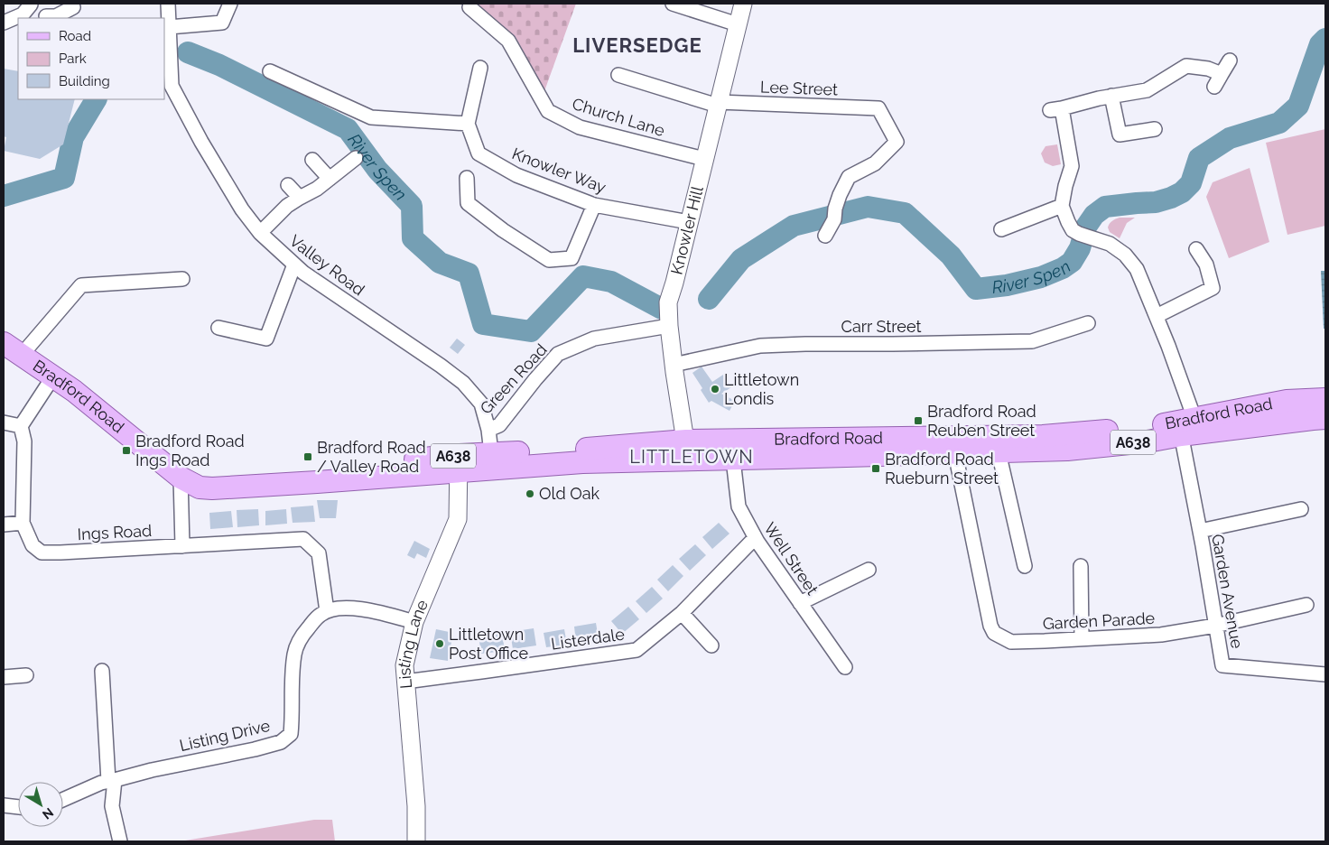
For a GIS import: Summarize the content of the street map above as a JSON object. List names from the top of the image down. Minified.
{"streets":{"main road":["Bradford Road","A638"],"street":["Lee Street","Church Lane","Knowler Way","Knowler Hill","Valley Road","Carr Street","Green Road","Ings Road","Well Street","Garden Avenue","Garden Parade","Listerdale","Listing Lane","Listing Drive"]},"crossings":[["Lee Street","Knowler Hill"],["Church Lane","Knowler Hill"],["Knowler Way","Knowler Hill"],["Knowler Hill","Carr Street"],["Knowler Hill","Green Road"],["Knowler Hill","Bradford Road"],["Valley Road","Green Road"],["Valley Road","Bradford Road"],["Bradford Road","Well Street"],["Bradford Road","Garden Avenue"],["Bradford Road","Garden Parade"],["Bradford Road","Listing Lane"],["Ings Road","Listing Drive"],["Well Street","Listerdale"],["Garden Avenue","Garden Parade"],["Listerdale","Listing Lane"]],"districts":["LIVERSEDGE","LITTLETOWN"],"water":["River Spen"],"places":{"other":["Littletown Londis","Old Oak","Littletown Post Office"],"transit":["Bradford Road Reuben Street","Bradford Road Ings Road","Bradford Road / Valley Road","Bradford Road Rueburn Street"]},"legend":["Road","Park","Building"],"north":"bottom right"}
